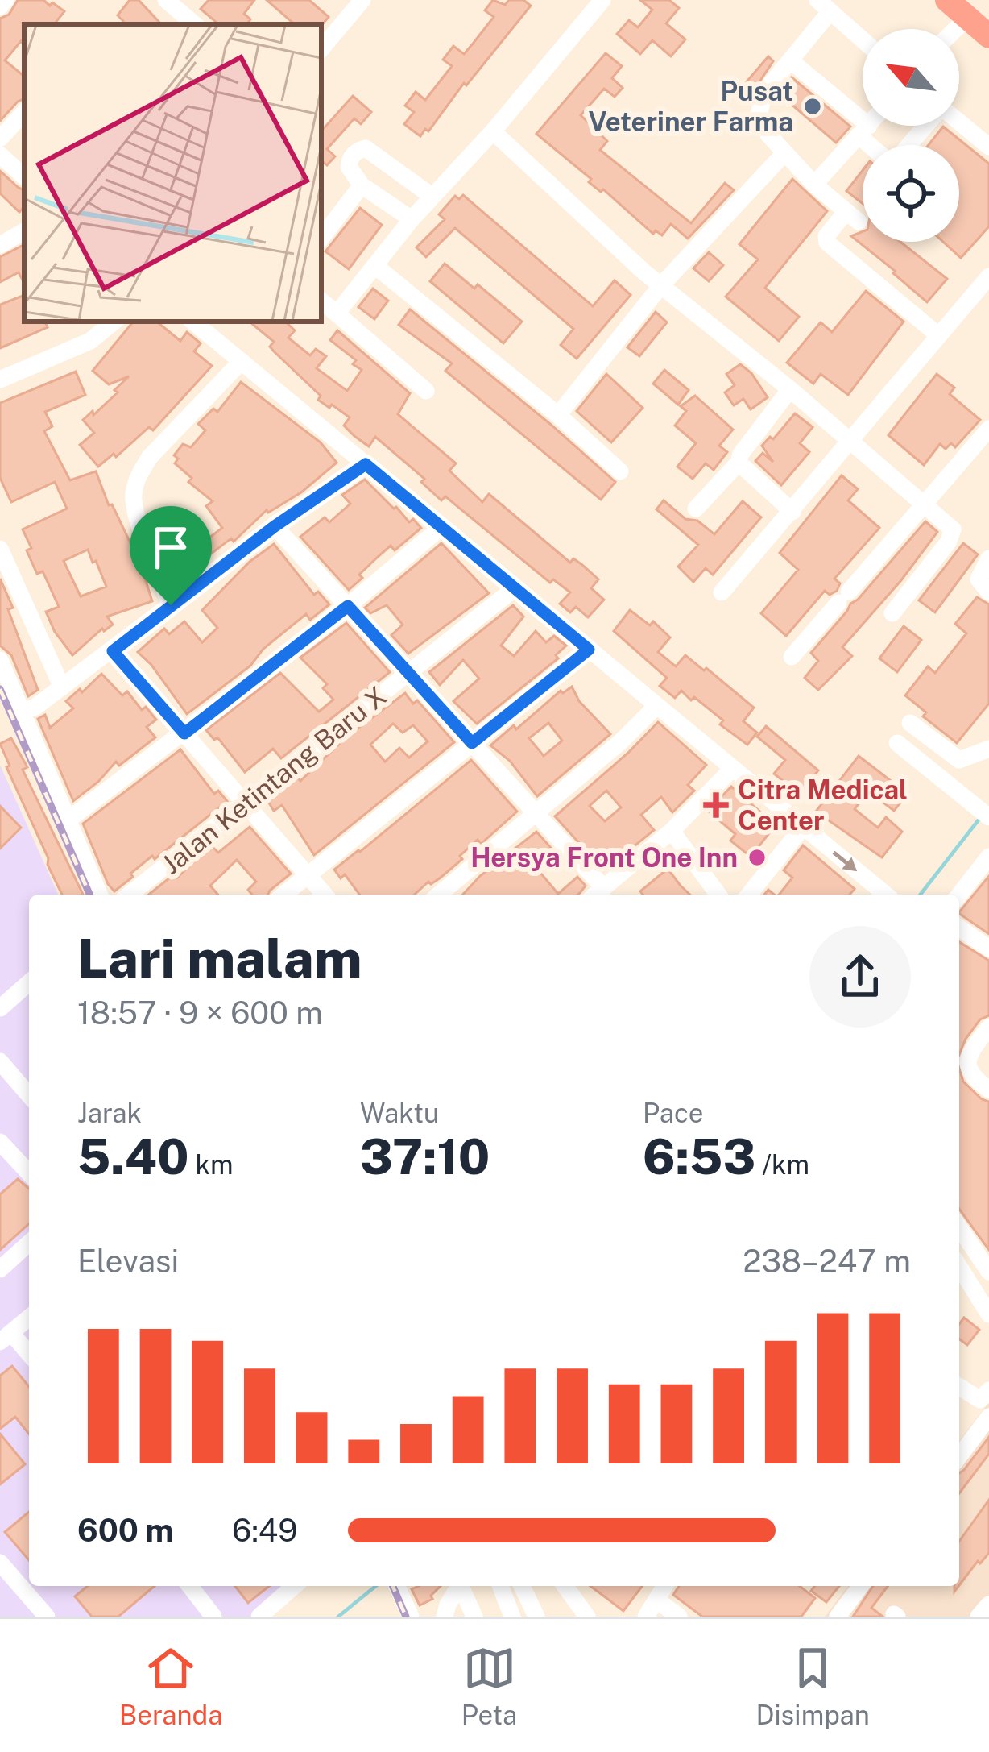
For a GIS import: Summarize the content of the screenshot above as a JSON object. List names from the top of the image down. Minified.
{"streets":{"street":["Jalan Ketintang Baru X"]},"places":{"other":["Pusat Veteriner Farma","Hersya Front One Inn"],"health":["Citra Medical Center"]},"north":"top left","page":{"heading":["Lari malam","18:57 · 9 × 600 m"],"stats":[["Jarak","5.40 km"],["Waktu","37:10"],["Pace","6:53 /km"]],"chart":["Elevasi","238–247 m"],"list":[{"name":"600 m","note":"6:49"}],"tabs":["Beranda","Peta","Disimpan"]}}
